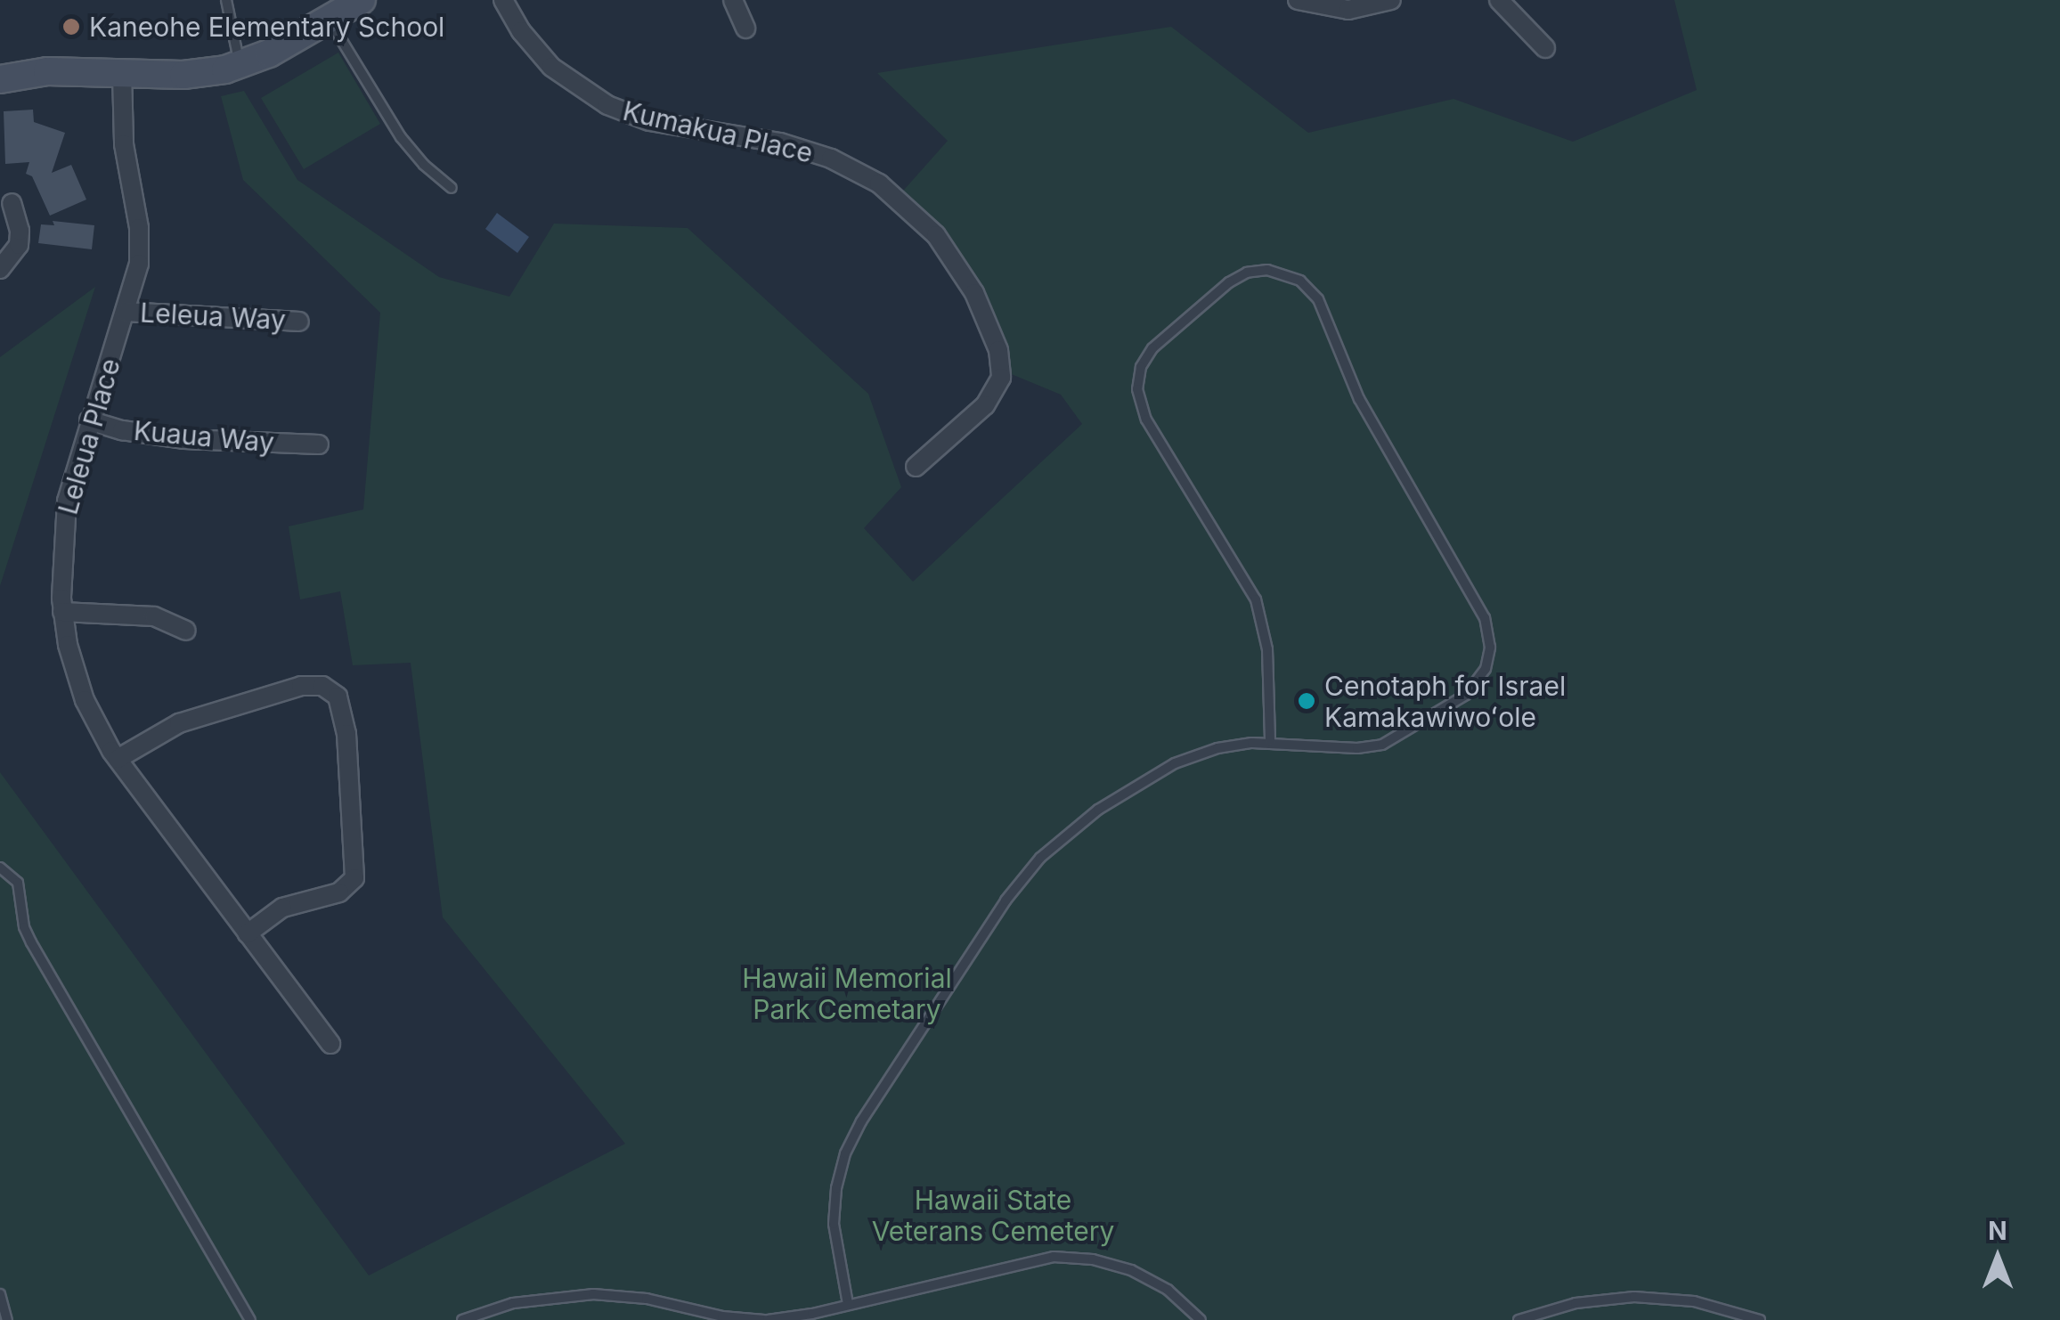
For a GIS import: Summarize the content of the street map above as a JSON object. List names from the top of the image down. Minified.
{"streets":{"street":["Kumakua Place","Leleua Way","Leleua Place","Kuaua Way"]},"crossings":[["Leleua Way","Leleua Place"],["Leleua Place","Kuaua Way"]],"parks":["Hawaii Memorial Park Cemetary","Hawaii State Veterans Cemetery"],"places":["Kaneohe Elementary School","Cenotaph for Israel Kamakawiwoʻole"],"north":"top"}
